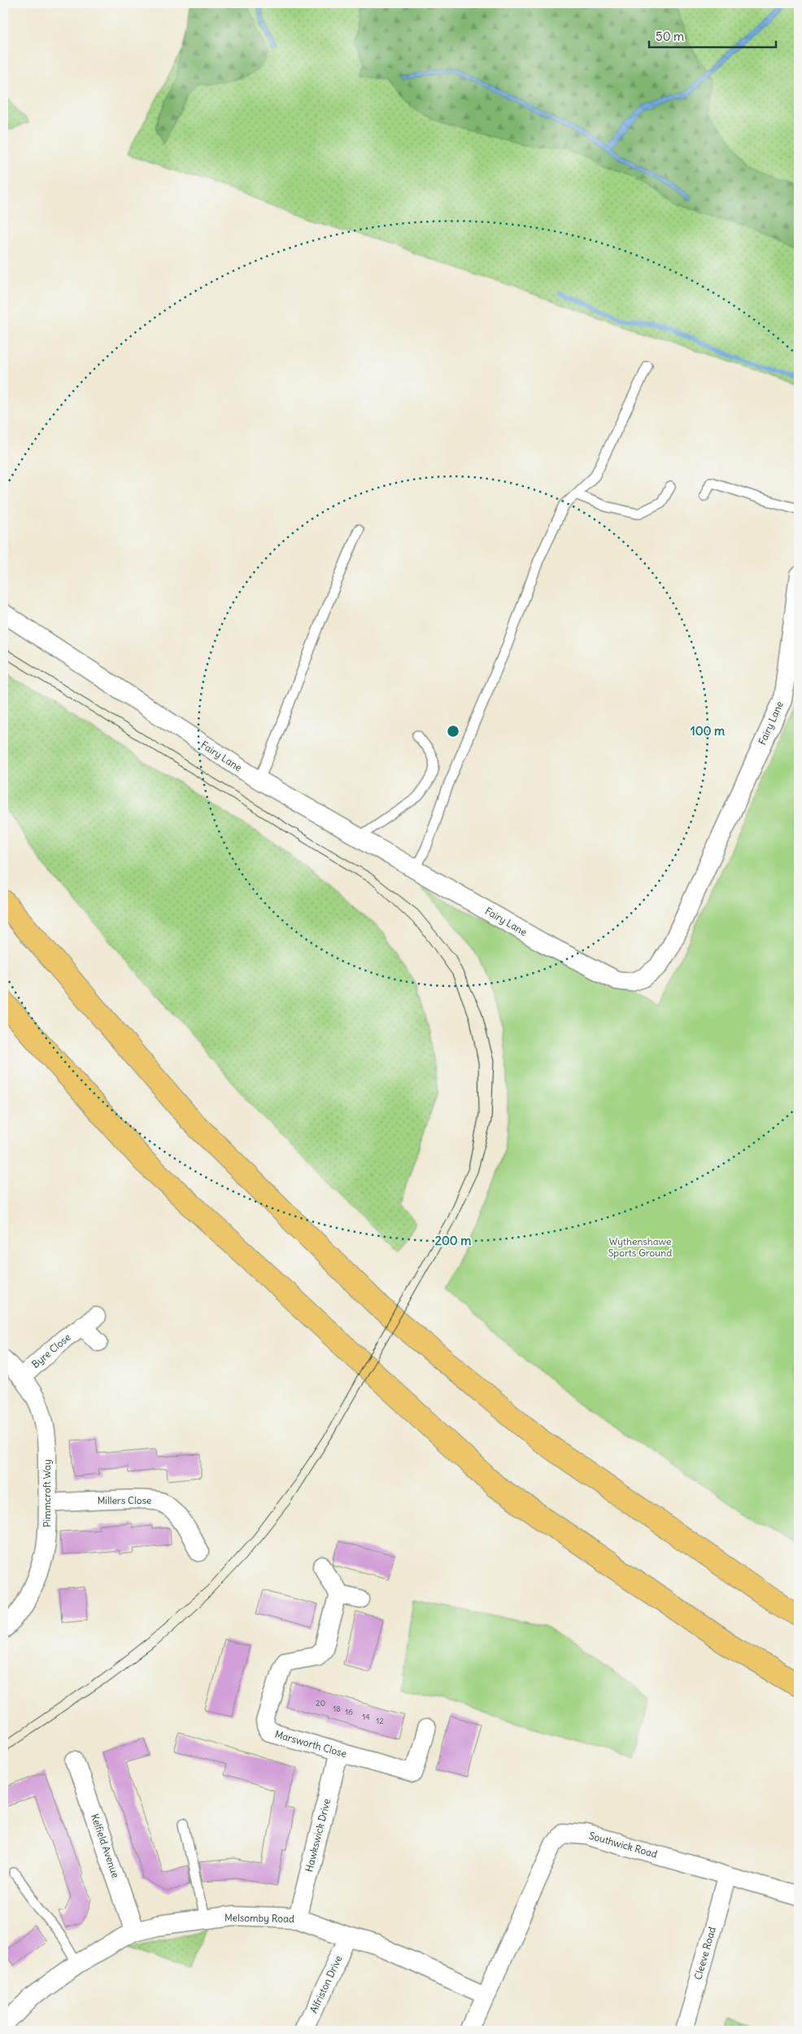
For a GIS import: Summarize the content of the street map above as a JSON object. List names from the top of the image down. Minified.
{"streets":{"street":["Fairy Lane","Byre Close","Pimmcroft Way","Millers Close","Marsworth Close","Hawkswick Drive","Southwick Road","Kelfield Avenue","Melsomby Road","Cleeve Road","Alfriston Drive"]},"crossings":[["Byre Close","Pimmcroft Way"],["Pimmcroft Way","Millers Close"],["Marsworth Close","Hawkswick Drive"],["Hawkswick Drive","Melsomby Road"],["Southwick Road","Melsomby Road"],["Southwick Road","Cleeve Road"],["Kelfield Avenue","Melsomby Road"],["Melsomby Road","Alfriston Drive"]],"parks":["Wythenshawe Sports Ground"],"house_numbers":["20","18","16","14","12"],"scale_bar":"50 m","rings":["100 m","200 m"]}
